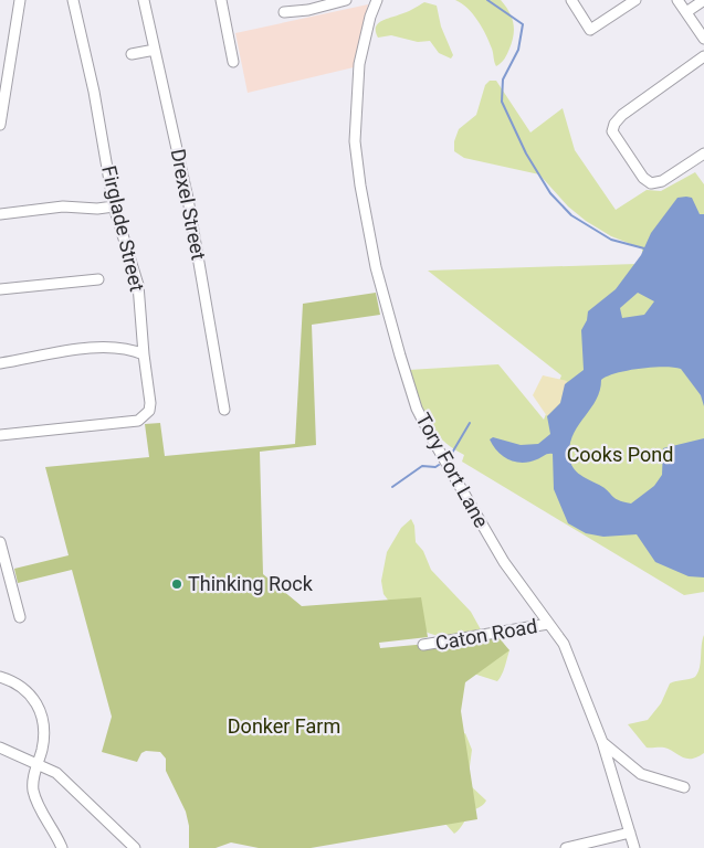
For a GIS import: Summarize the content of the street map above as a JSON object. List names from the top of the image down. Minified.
{"streets":{"street":["Drexel Street","Firglade Street","Tory Fort Lane","Caton Road"]},"crossings":[["Tory Fort Lane","Caton Road"]],"parks":["Cooks Pond","Donker Farm"],"places":["Thinking Rock"]}
